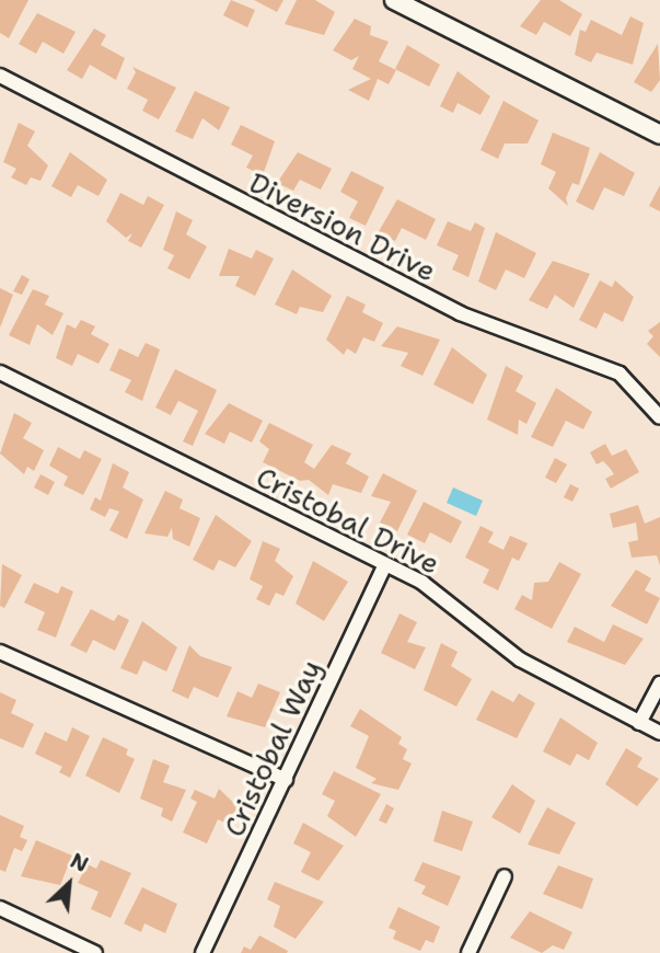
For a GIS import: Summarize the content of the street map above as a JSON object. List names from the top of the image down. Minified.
{"streets":{"street":["Diversion Drive","Cristobal Drive","Cristobal Way"]},"crossings":[["Cristobal Drive","Cristobal Way"]],"north":"top right"}
